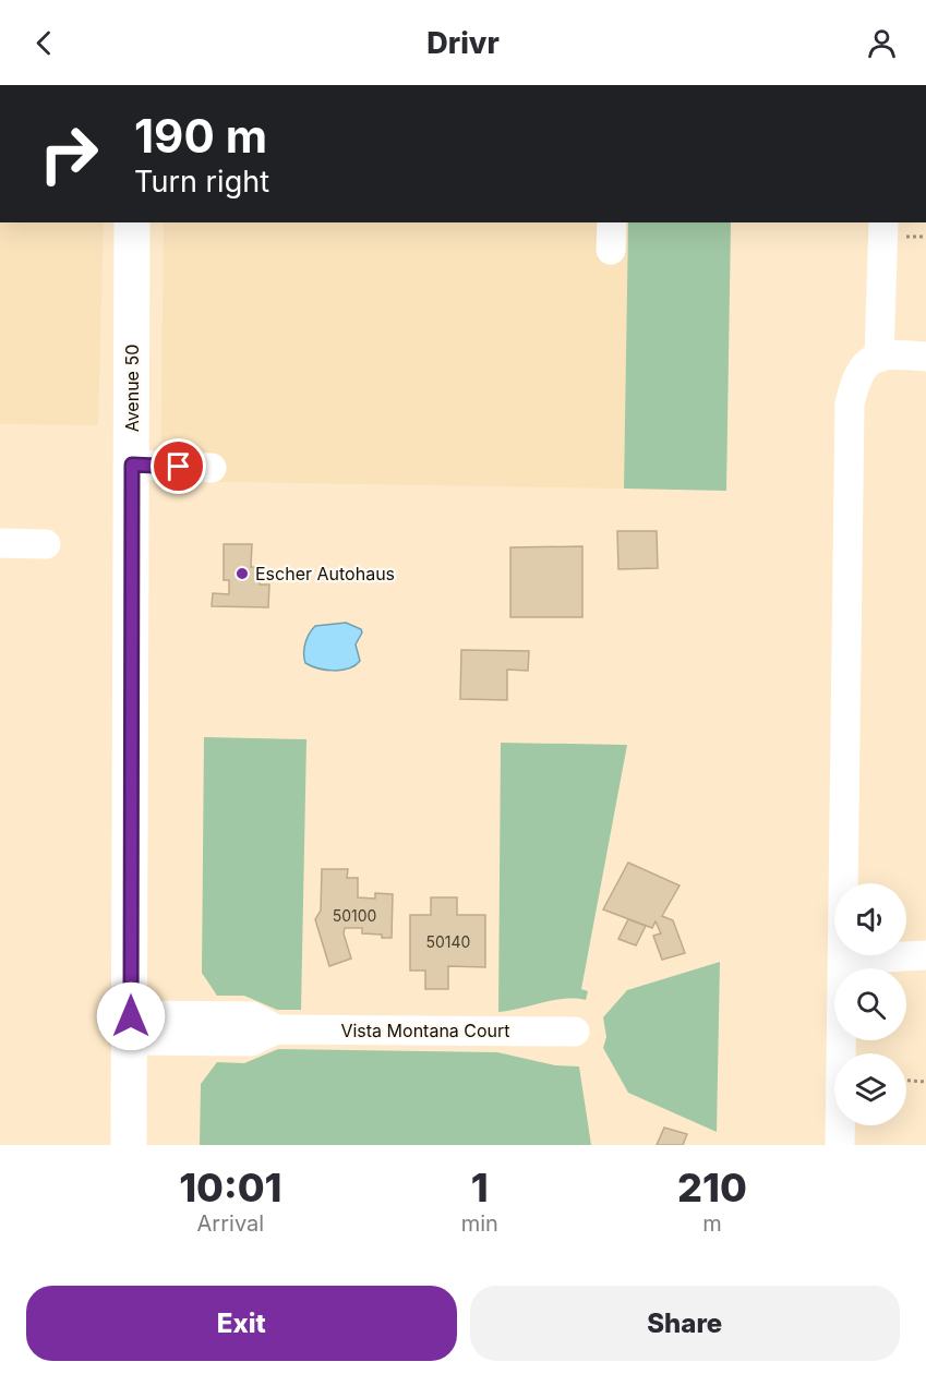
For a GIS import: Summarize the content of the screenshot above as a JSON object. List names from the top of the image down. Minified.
{"streets":{"main road":["Avenue 50"],"street":["Vista Montana Court"]},"crossings":[["Avenue 50","Vista Montana Court"]],"places":["Escher Autohaus"],"house_numbers":["50100","50140"],"page":{"header":"Drivr","turn":["190 m","Turn right"],"eta":["10:01","Arrival","1","min","210","m"],"buttons":["Exit","Share"]}}
